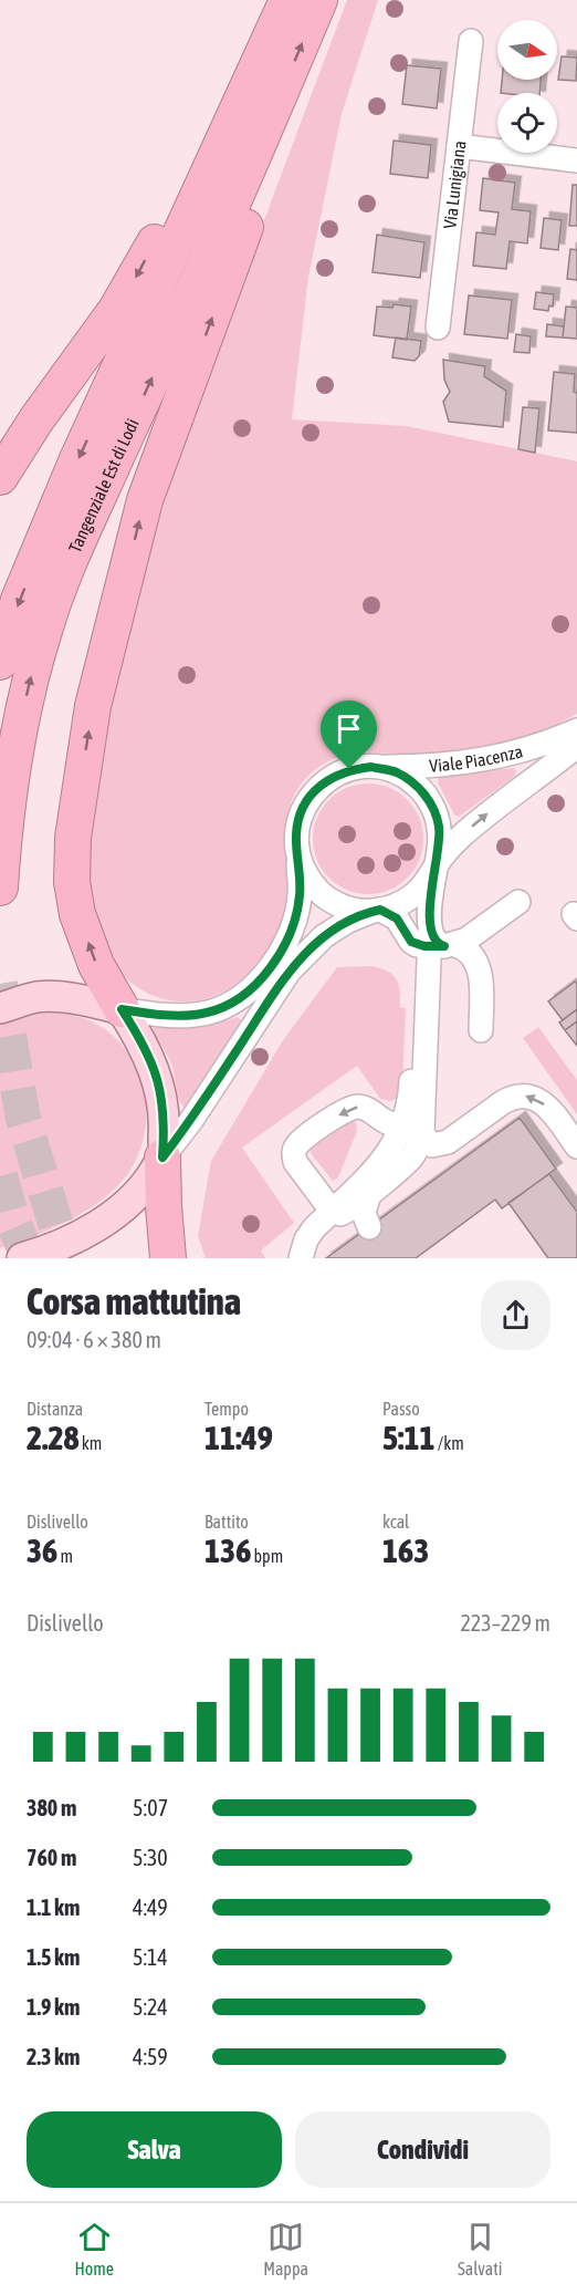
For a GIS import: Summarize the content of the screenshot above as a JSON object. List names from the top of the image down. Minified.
{"streets":{"highway":["Tangenziale Est di Lodi"],"street":["Via Lunigiana","Viale Piacenza"]},"one_way":["Viale Piacenza"],"north":"right","page":{"heading":["Corsa mattutina","09:04 · 6 × 380 m"],"stats":[["Distanza","2.28 km"],["Tempo","11:49"],["Passo","5:11 /km"],["Dislivello","36 m"],["Battito","136 bpm"],["kcal","163"]],"chart":["Dislivello","223–229 m"],"list":[{"name":"380 m","note":"5:07"},{"name":"760 m","note":"5:30"},{"name":"1.1 km","note":"4:49"},{"name":"1.5 km","note":"5:14"},{"name":"1.9 km","note":"5:24"},{"name":"2.3 km","note":"4:59"}],"buttons":["Salva","Condividi"],"tabs":["Home","Mappa","Salvati"]}}
